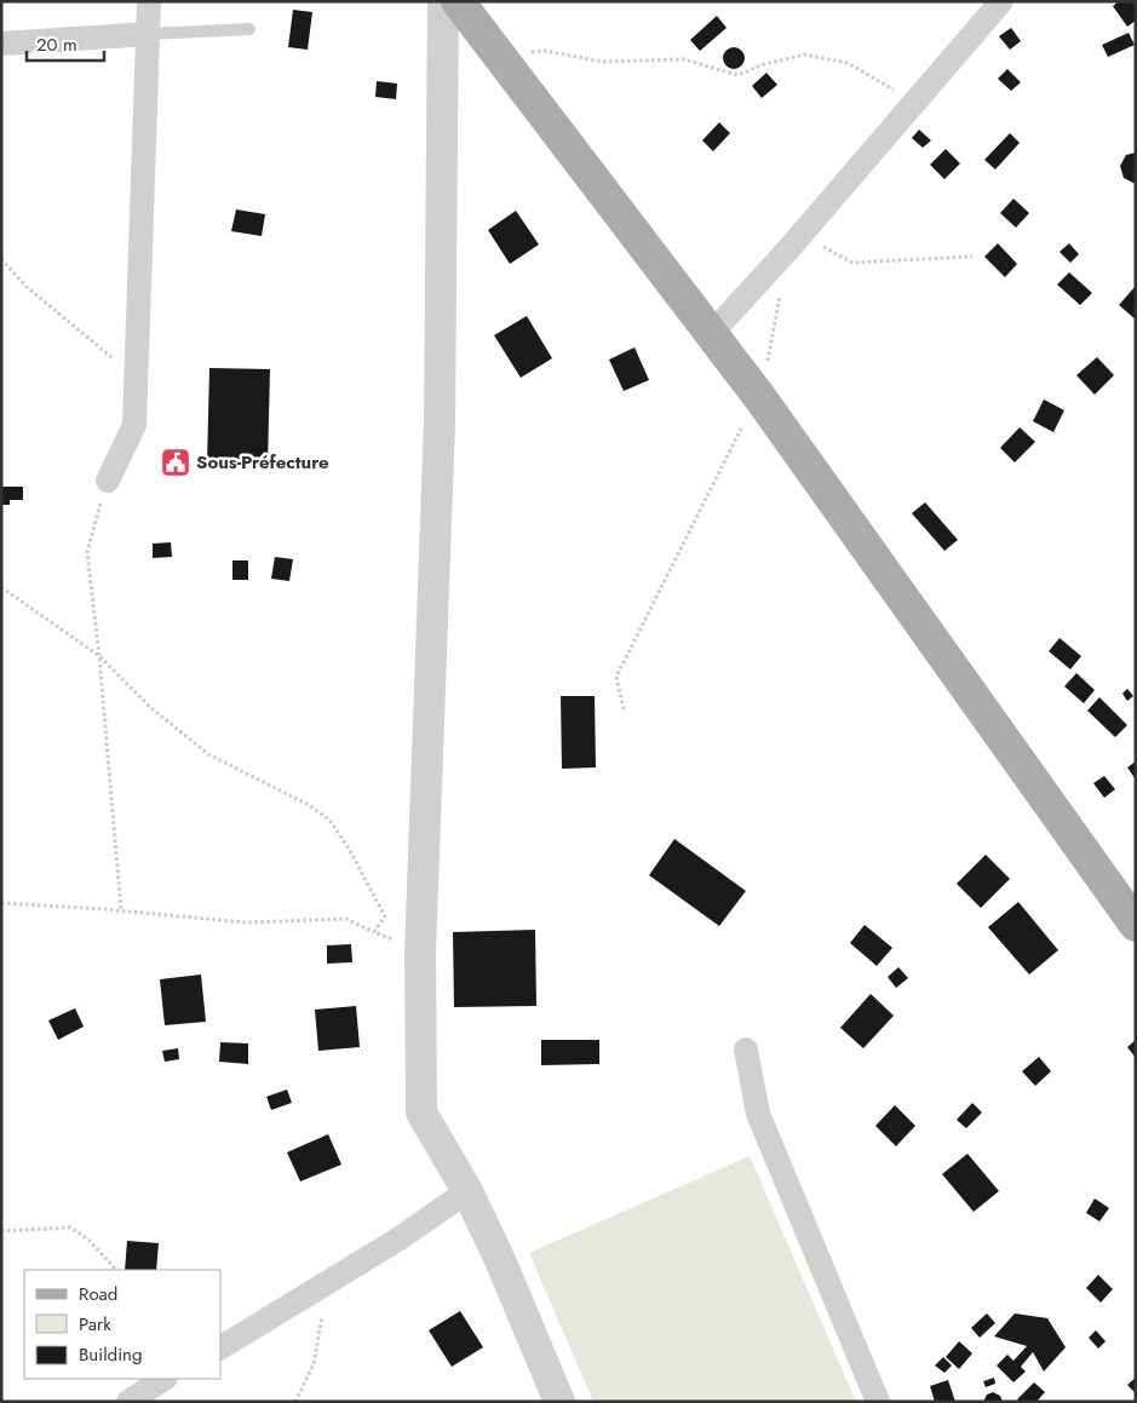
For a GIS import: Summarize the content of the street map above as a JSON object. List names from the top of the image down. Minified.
{"places":{"public building":["Sous-Préfecture"]},"legend":["Road","Park","Building"],"scale_bar":"20 m"}
